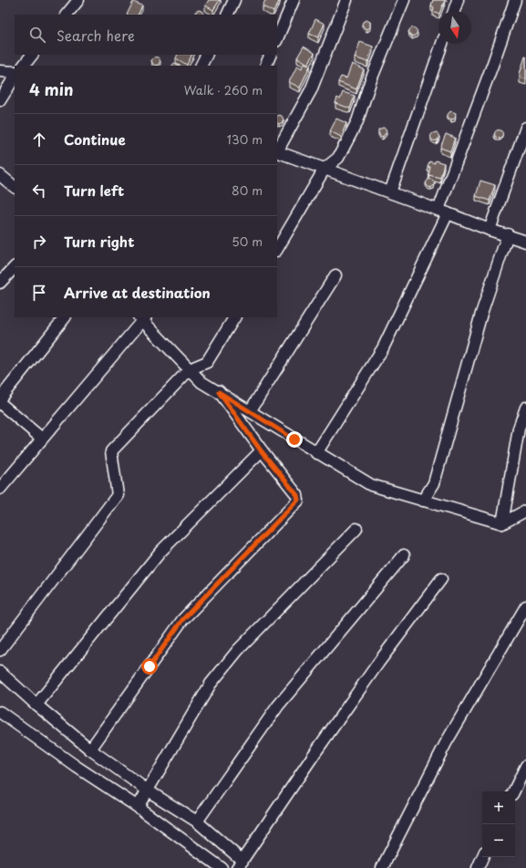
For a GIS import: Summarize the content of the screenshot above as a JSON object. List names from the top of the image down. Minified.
{"north":"bottom","page":{"search":"Search here","heading":["4 min","Walk · 260 m"],"list":[["Continue","130 m"],["Turn left","80 m"],["Turn right","50 m"],"Arrive at destination"],"map_buttons":["+","−"]}}
